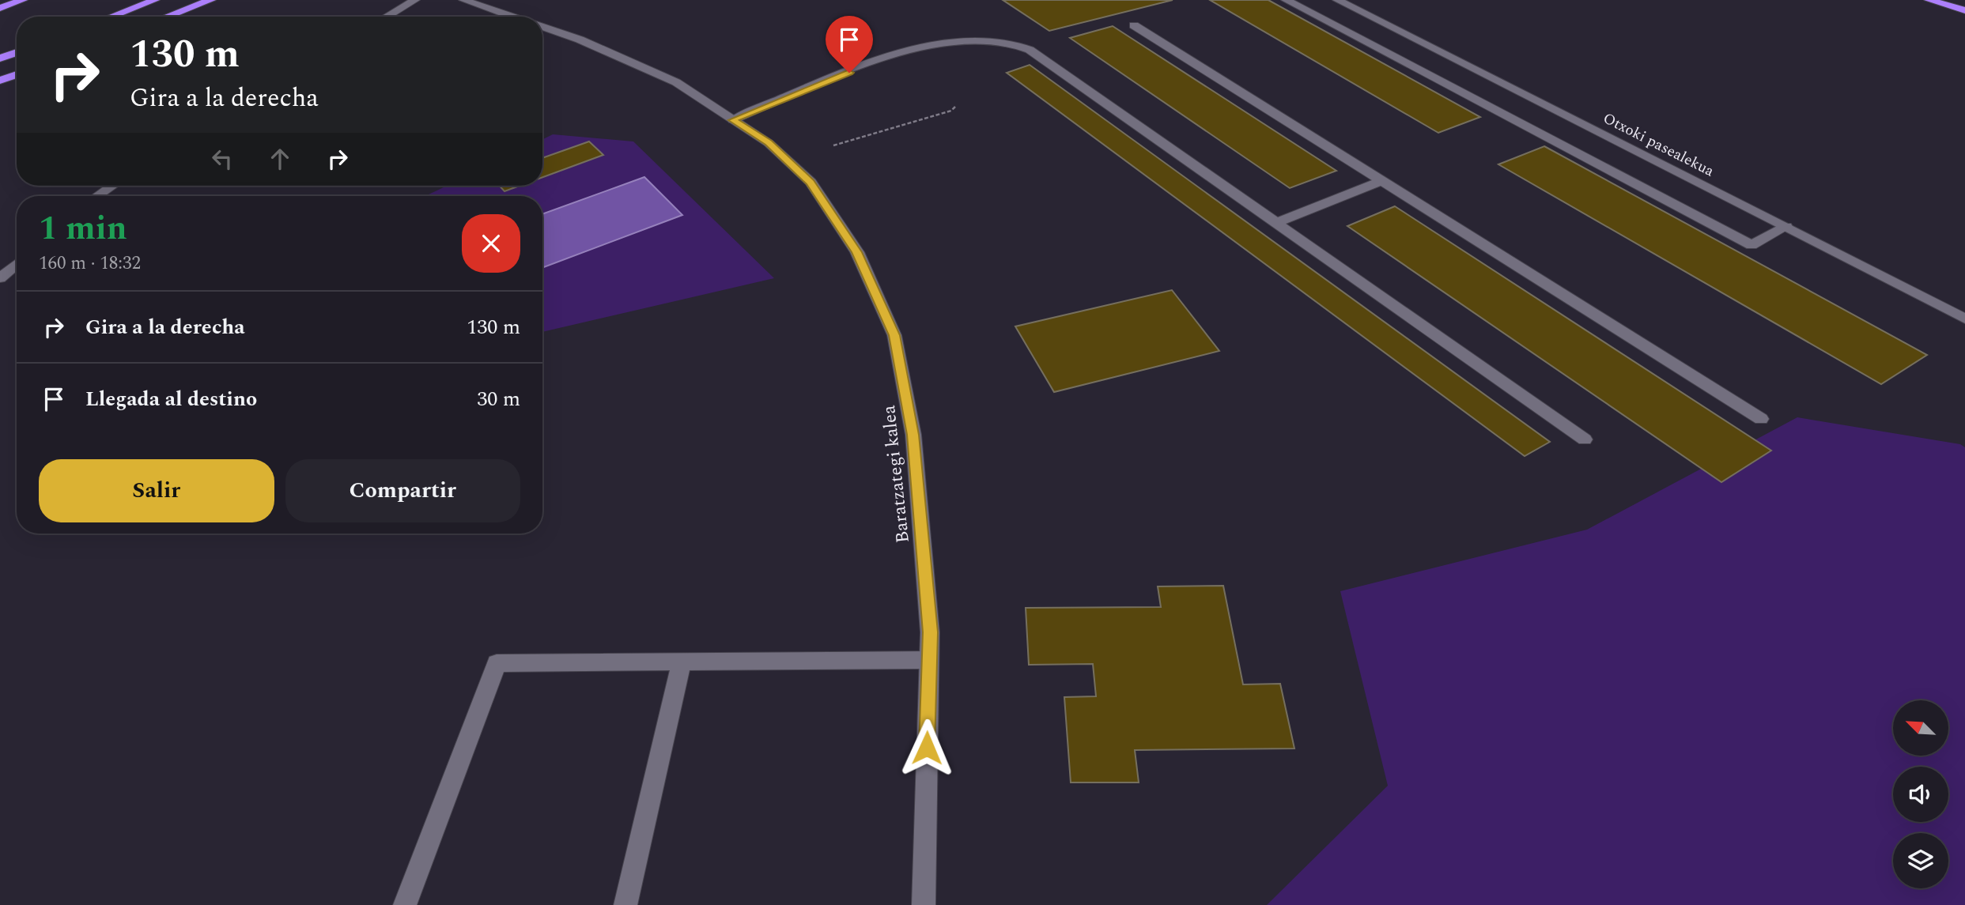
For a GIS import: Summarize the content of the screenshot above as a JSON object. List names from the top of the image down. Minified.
{"streets":{"street":["Otxoki pasealekua","Baratzategi kalea"]},"north":"top left","page":{"turn":["130 m","Gira a la derecha"],"heading":["1 min","160 m · 18:32"],"list":[{"name":"Gira a la derecha","value":"130 m"},{"name":"Llegada al destino","value":"30 m"}],"buttons":["Salir","Compartir"]}}
